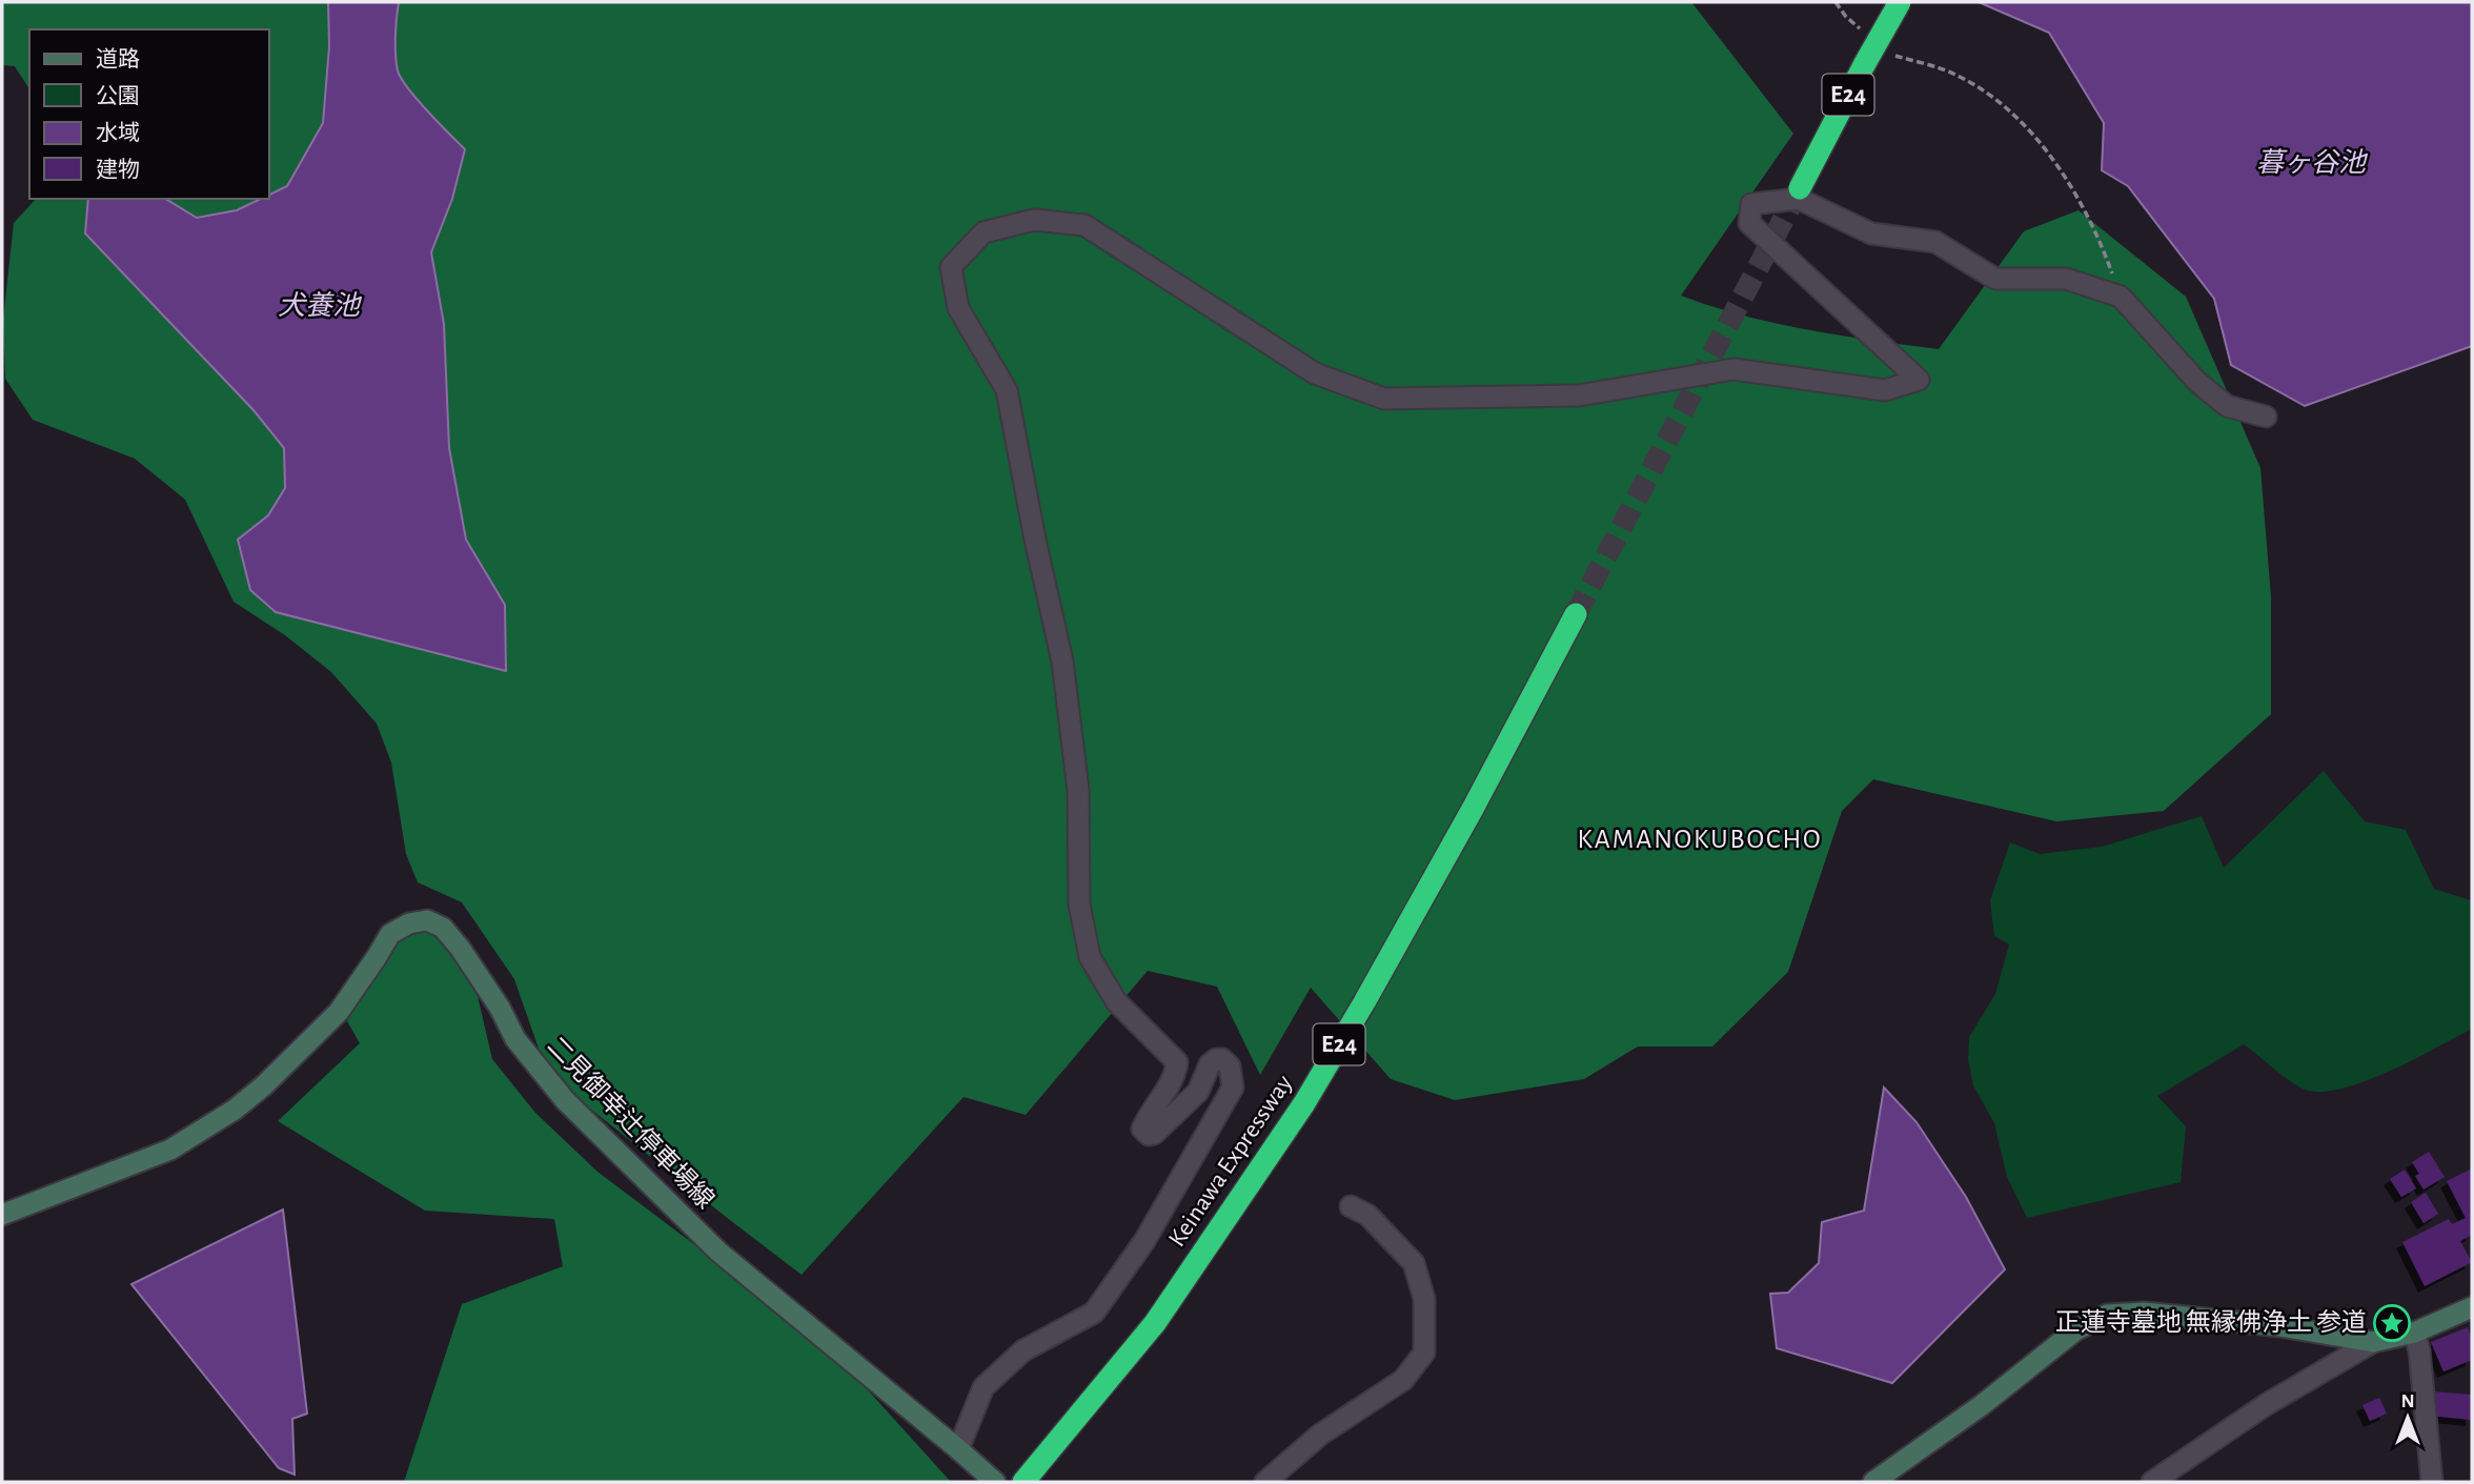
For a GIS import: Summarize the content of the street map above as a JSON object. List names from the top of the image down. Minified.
{"streets":{"highway":["E24","Keinawa Expressway"],"main road":["二見御幸辻停車場線"]},"districts":["KAMANOKUBOCHO"],"water":["暮ヶ谷池","犬養池"],"places":{"place":["正蓮寺墓地 無縁佛浄土 参道"]},"legend":["道路","公園","水域","建物"],"north":"top"}
